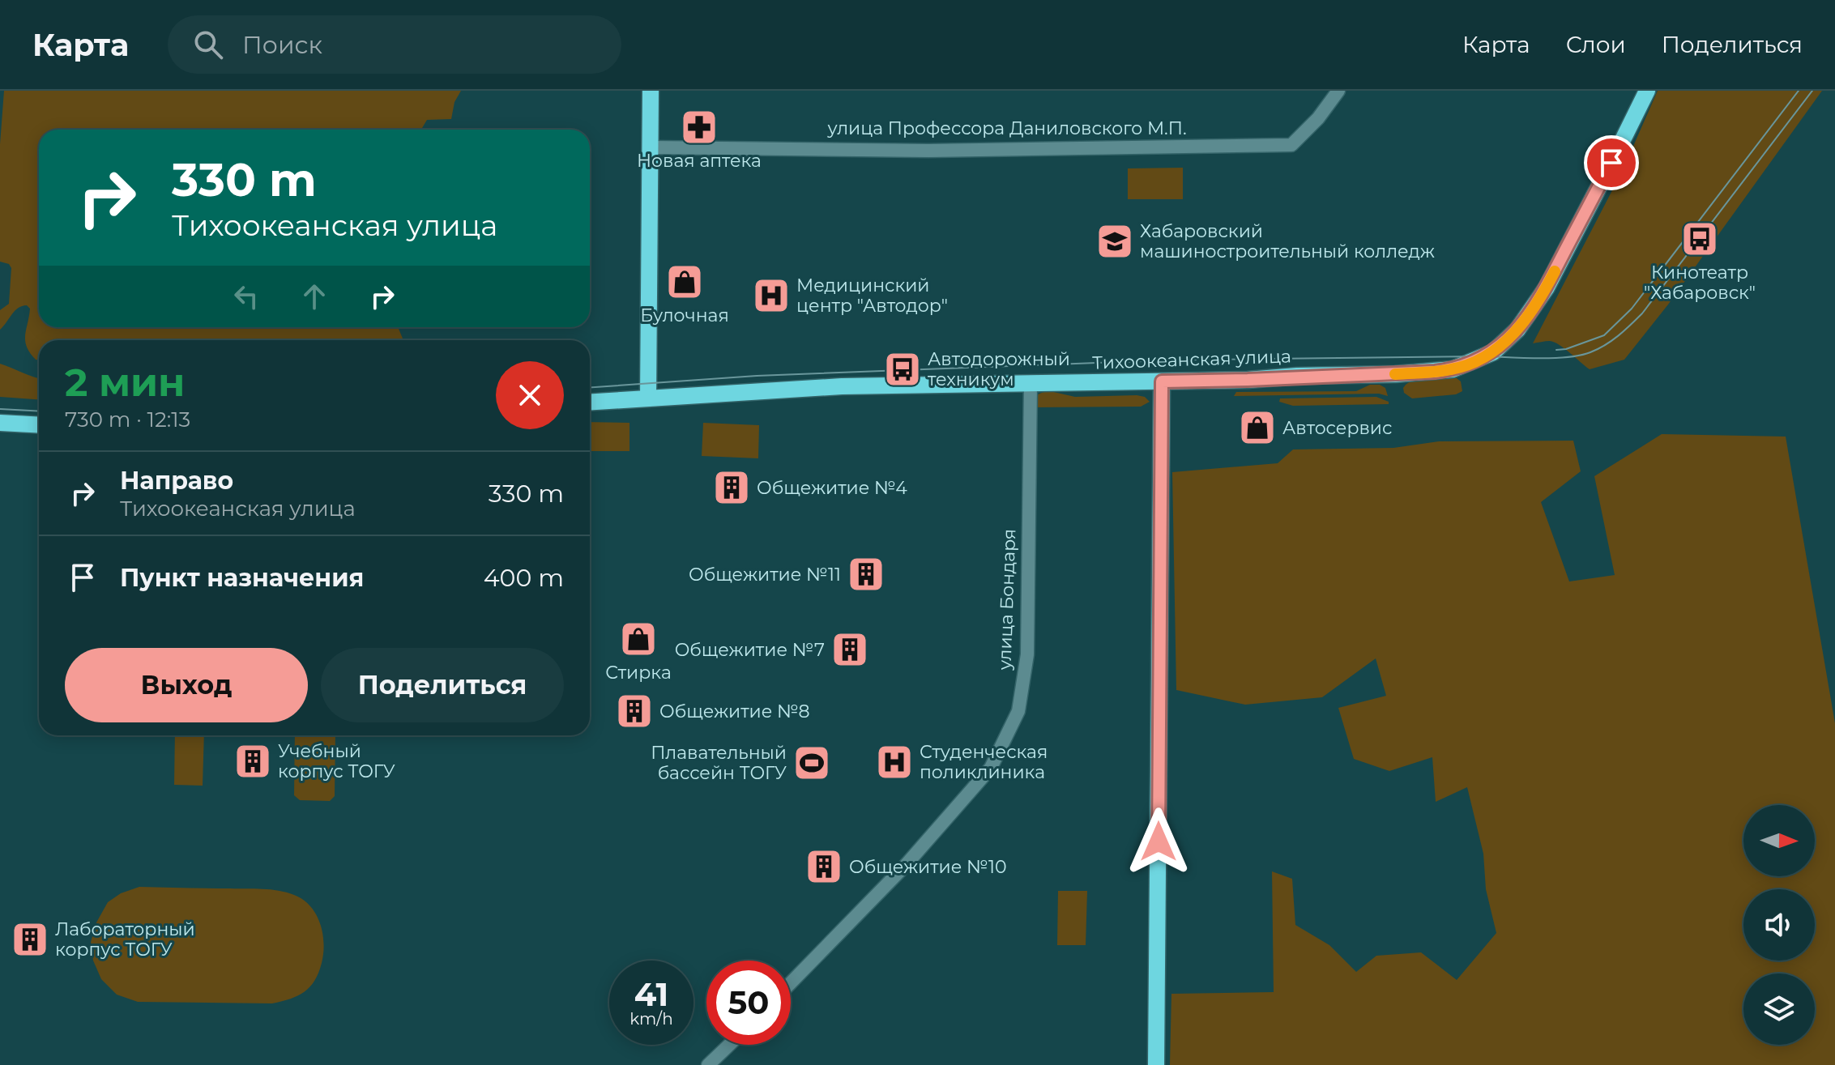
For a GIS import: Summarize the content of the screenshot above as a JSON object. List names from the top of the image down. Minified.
{"streets":{"main road":["Тихоокеанская улица"],"street":["улица Профессора Даниловского М.П.","улица Бондаря"]},"crossings":[["Тихоокеанская улица","улица Бондаря"]],"places":{"pharmacy":["Новая аптека"],"bus stop":["Кинотеатр \"Хабаровск\"","Автодорожный техникум"],"school or university":["Хабаровский машиностроительный колледж"],"shop":["Булочная","Автосервис","Стирка"],"hospital":["Медицинский центр \"Автодор\"","Студенческая поликлиника"],"building":["Общежитие №4","Общежитие №11","Общежитие №7","Общежитие №8","Учебный корпус ТОГУ","Общежитие №10","Лабораторный корпус ТОГУ"],"sports":["Плавательный бассейн ТОГУ"]},"north":"right","page":{"header":"Карта","search":"Поиск","nav":["Карта","Слои","Поделиться"],"turn":["330 m","Тихоокеанская улица"],"heading":["2 мин","730 m · 12:13"],"list":[{"name":"Направо","note":"Тихоокеанская улица","value":"330 m"},{"name":"Пункт назначения","value":"400 m"}],"buttons":["Выход","Поделиться"],"speed":"41 km/h","limit":"50"}}
